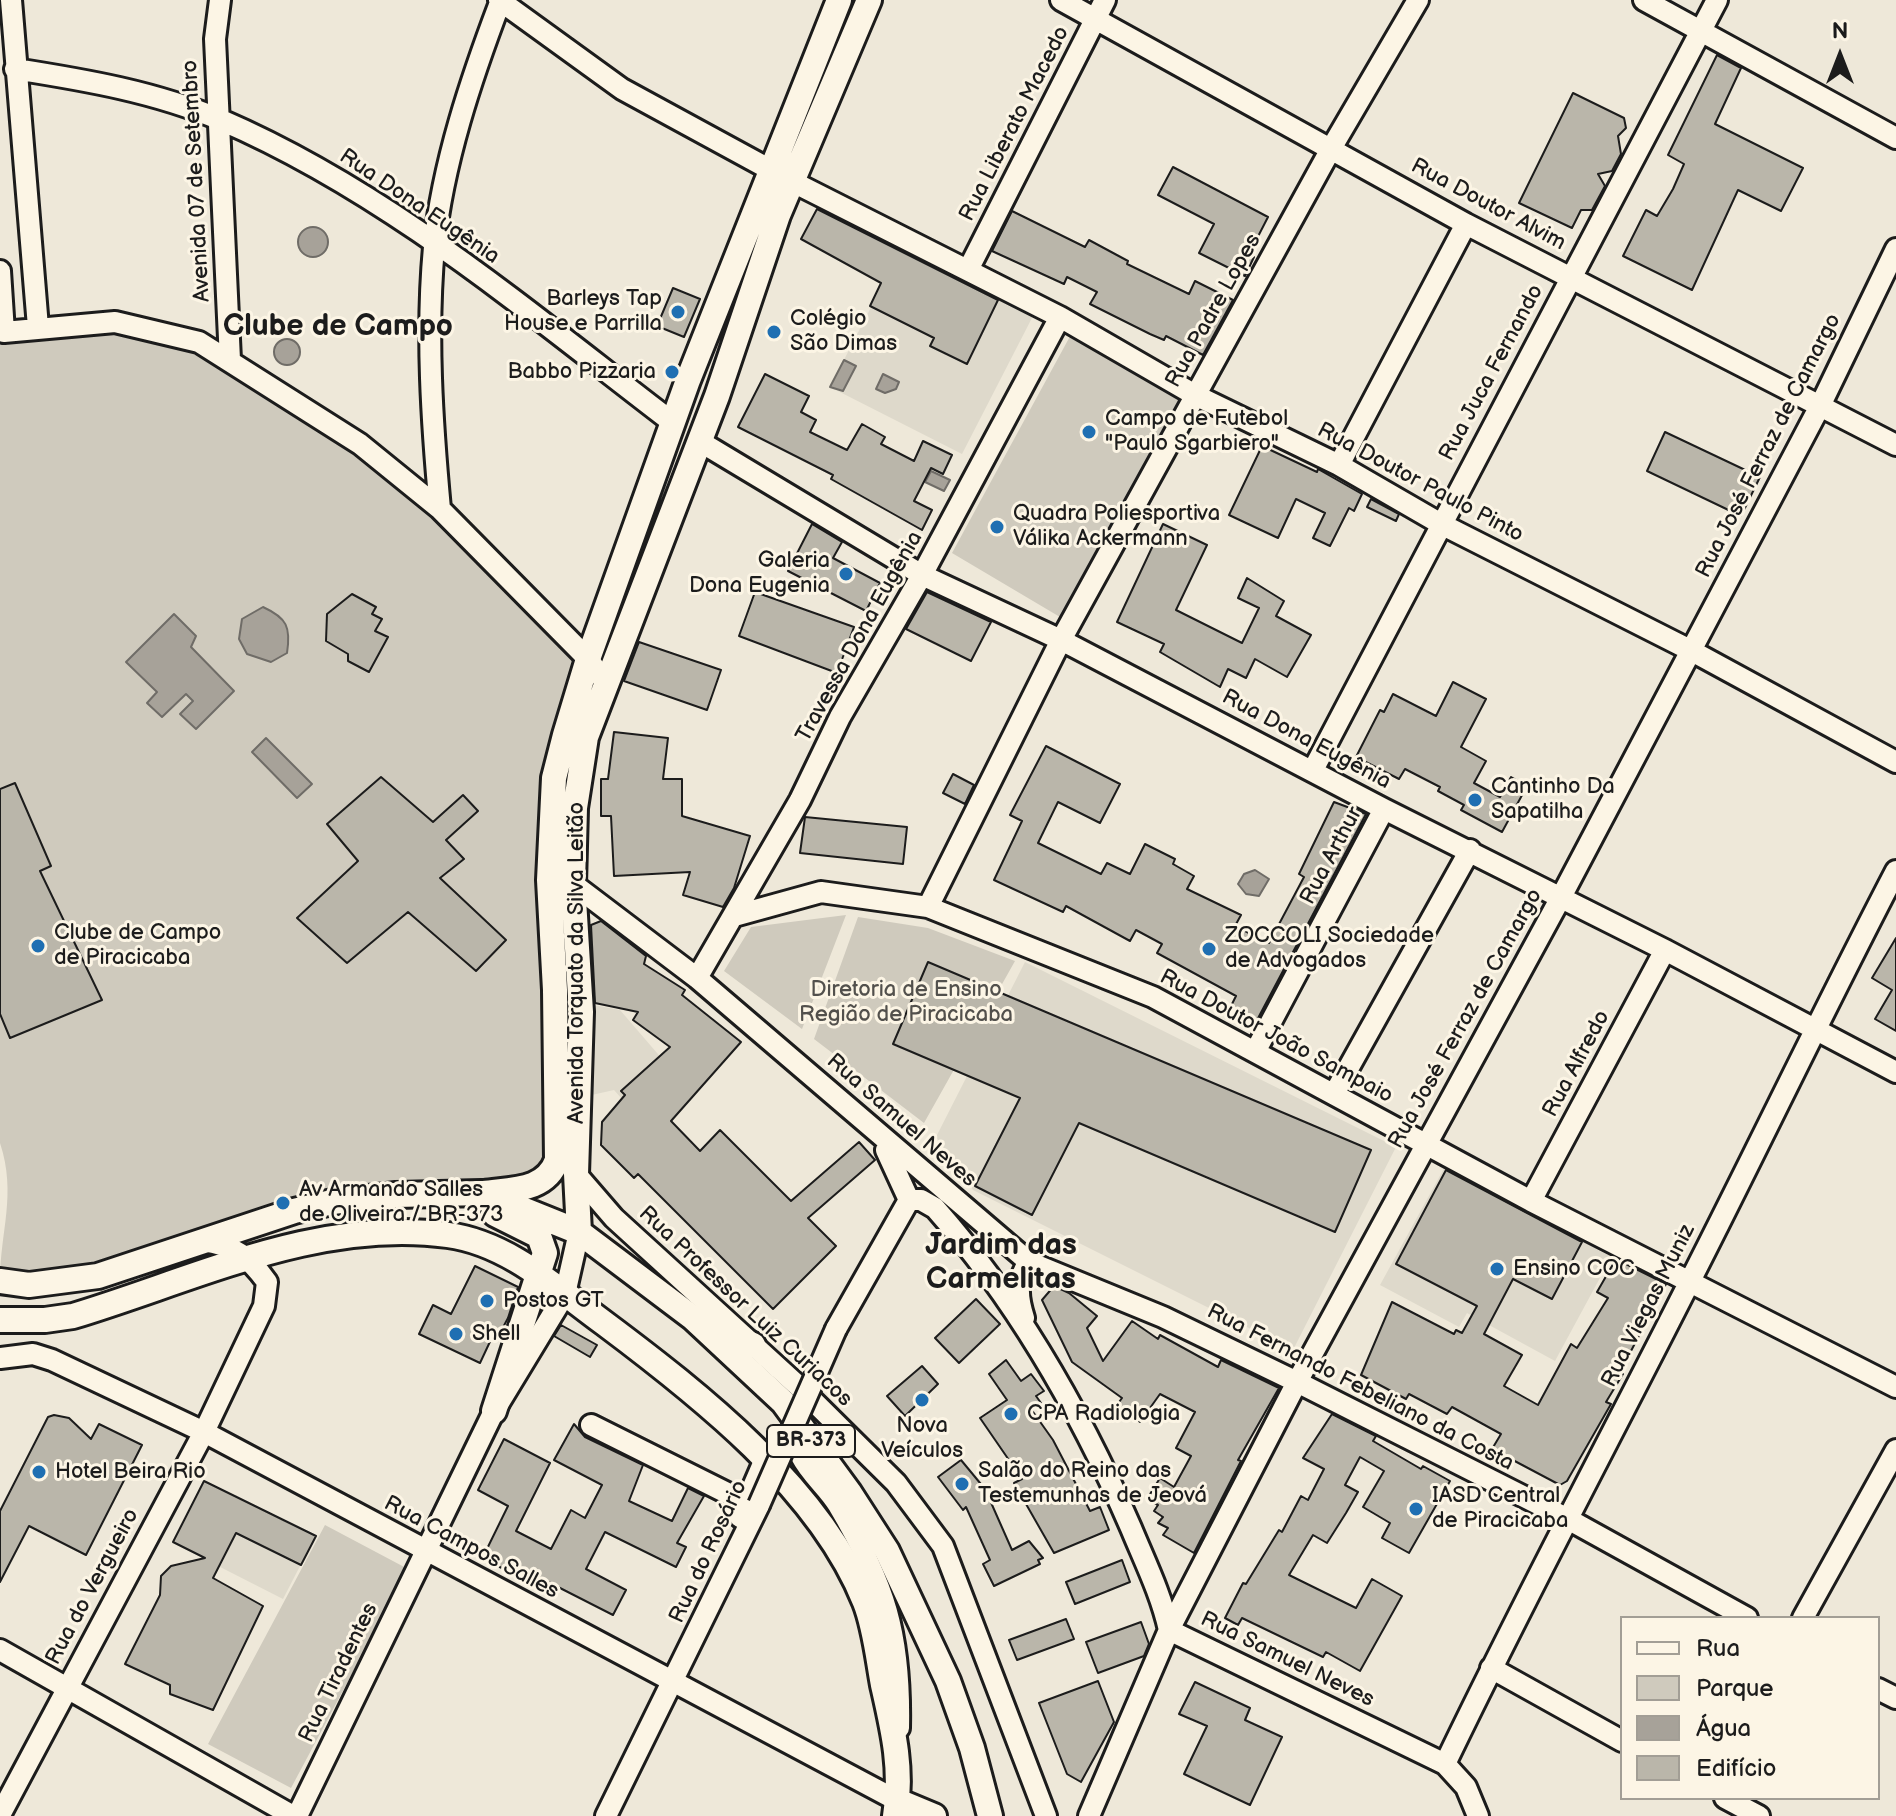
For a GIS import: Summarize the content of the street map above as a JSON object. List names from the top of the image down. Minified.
{"streets":{"main road":["Avenida Torquato da Silva Leitão","BR-373"],"street":["Rua Liberato Macedo","Avenida 07 de Setembro","Rua Doutor Alvim","Rua Dona Eugênia","Rua Padre Lopes","Rua Juca Fernando","Rua José Ferraz de Camargo","Rua Doutor Paulo Pinto","Travessa Dona Eugênia","Rua Arthur","Rua Doutor João Sampaio","Rua Alfredo","Rua Samuel Neves","Rua Viegas Muniz","Rua Professor Luiz Curiacos","Rua Fernando Febeliano da Costa","Rua Campos Salles","Rua do Rosário","Rua do Vergueiro","Rua Tiradentes"]},"crossings":[["Rua Liberato Macedo","Rua Doutor Alvim"],["Rua Liberato Macedo","Rua Doutor Paulo Pinto"],["Avenida 07 de Setembro","Rua Dona Eugênia"],["Rua Doutor Alvim","Rua Padre Lopes"],["Rua Doutor Alvim","Rua Juca Fernando"],["Rua Doutor Alvim","Rua José Ferraz de Camargo"],["Rua Dona Eugênia","Rua Padre Lopes"],["Rua Dona Eugênia","Rua Juca Fernando"],["Rua Dona Eugênia","Rua José Ferraz de Camargo"],["Rua Dona Eugênia","Travessa Dona Eugênia"],["Rua Dona Eugênia","Rua Arthur"],["Rua Dona Eugênia","Avenida Torquato da Silva Leitão"],["Rua Dona Eugênia","Rua Alfredo"],["Rua Dona Eugênia","Rua Viegas Muniz"],["Rua Padre Lopes","Rua Doutor Paulo Pinto"],["Rua Padre Lopes","Rua Doutor João Sampaio"],["Rua Juca Fernando","Rua Doutor Paulo Pinto"],["Rua José Ferraz de Camargo","Rua Doutor Paulo Pinto"],["Rua José Ferraz de Camargo","Rua Doutor João Sampaio"],["Rua José Ferraz de Camargo","Rua Samuel Neves"],["Rua José Ferraz de Camargo","Rua Fernando Febeliano da Costa"],["Rua Doutor Paulo Pinto","Travessa Dona Eugênia"],["Rua Doutor Paulo Pinto","Avenida Torquato da Silva Leitão"],["Travessa Dona Eugênia","Rua Doutor João Sampaio"],["Travessa Dona Eugênia","Rua Samuel Neves"],["Rua Arthur","Rua Doutor João Sampaio"],["Avenida Torquato da Silva Leitão","Rua Samuel Neves"],["Avenida Torquato da Silva Leitão","Rua Professor Luiz Curiacos"],["Avenida Torquato da Silva Leitão","BR-373"],["Avenida Torquato da Silva Leitão","Rua Campos Salles"],["Avenida Torquato da Silva Leitão","Rua Tiradentes"],["Rua Doutor João Sampaio","Rua Alfredo"],["Rua Doutor João Sampaio","Rua Viegas Muniz"],["Rua Samuel Neves","Rua Viegas Muniz"],["Rua Samuel Neves","Rua Fernando Febeliano da Costa"],["Rua Samuel Neves","Rua do Rosário"],["Rua Viegas Muniz","Rua Fernando Febeliano da Costa"],["Rua Campos Salles","Rua do Rosário"],["Rua Campos Salles","Rua do Vergueiro"],["Rua Campos Salles","Rua Tiradentes"]],"districts":["Clube de Campo","Jardim das Carmelitas"],"parks":["Diretoria de Ensino Região de Piracicaba"],"places":["Barleys Tap House e Parrilla","Colégio São Dimas","Babbo Pizzaria","Campo de Futebol \"Paulo Sgarbiero\"","Quadra Poliesportiva Válika Ackermann","Galeria Dona Eugenia","Cantinho Da Sapatilha","Clube de Campo de Piracicaba","ZOCCOLI Sociedade de Advogados","Av Armando Salles de Oliveira / BR-373","Ensino COC","Postos GT","Shell","Nova Veículos","CPA Radiologia","Hotel Beira Rio","Salão do Reino das Testemunhas de Jeová","IASD Central de Piracicaba"],"legend":["Rua","Parque","Água","Edifício"],"north":"top"}
